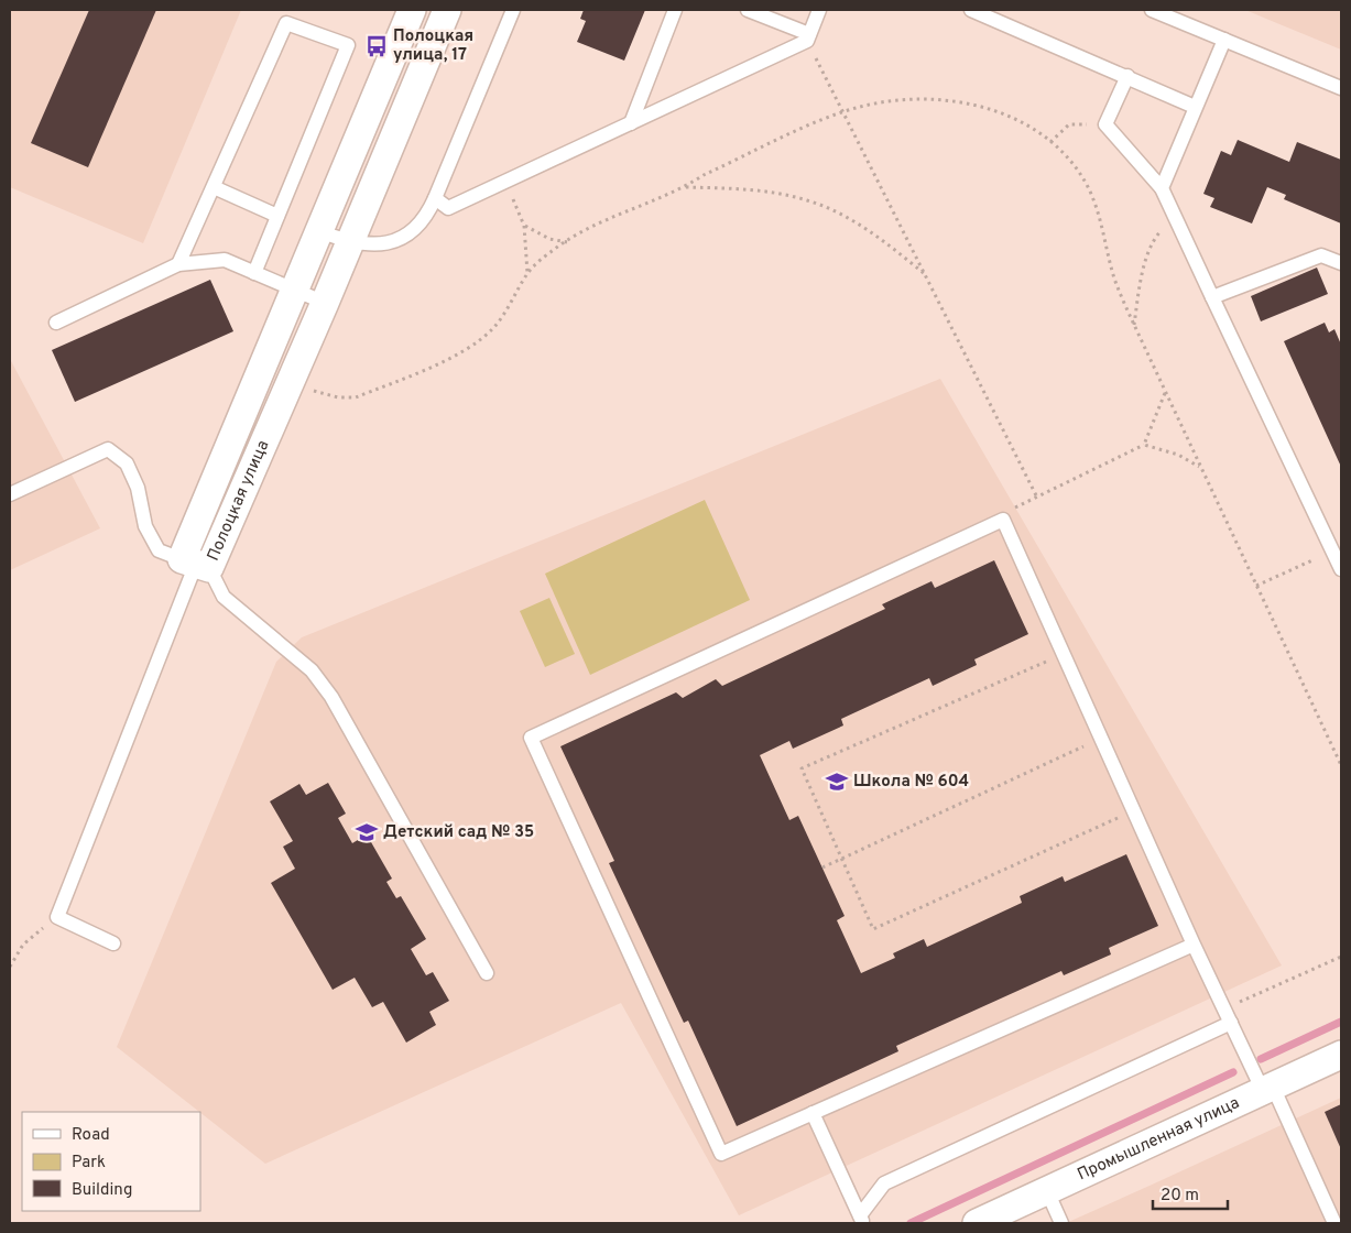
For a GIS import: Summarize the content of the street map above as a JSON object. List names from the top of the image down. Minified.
{"streets":{"street":["Полоцкая улица","Промышленная улица"]},"places":{"bus stop":["Полоцкая улица, 17"],"school or university":["Школа № 604","Детский сад № 35"]},"legend":["Road","Park","Building"],"scale_bar":"20 m"}
